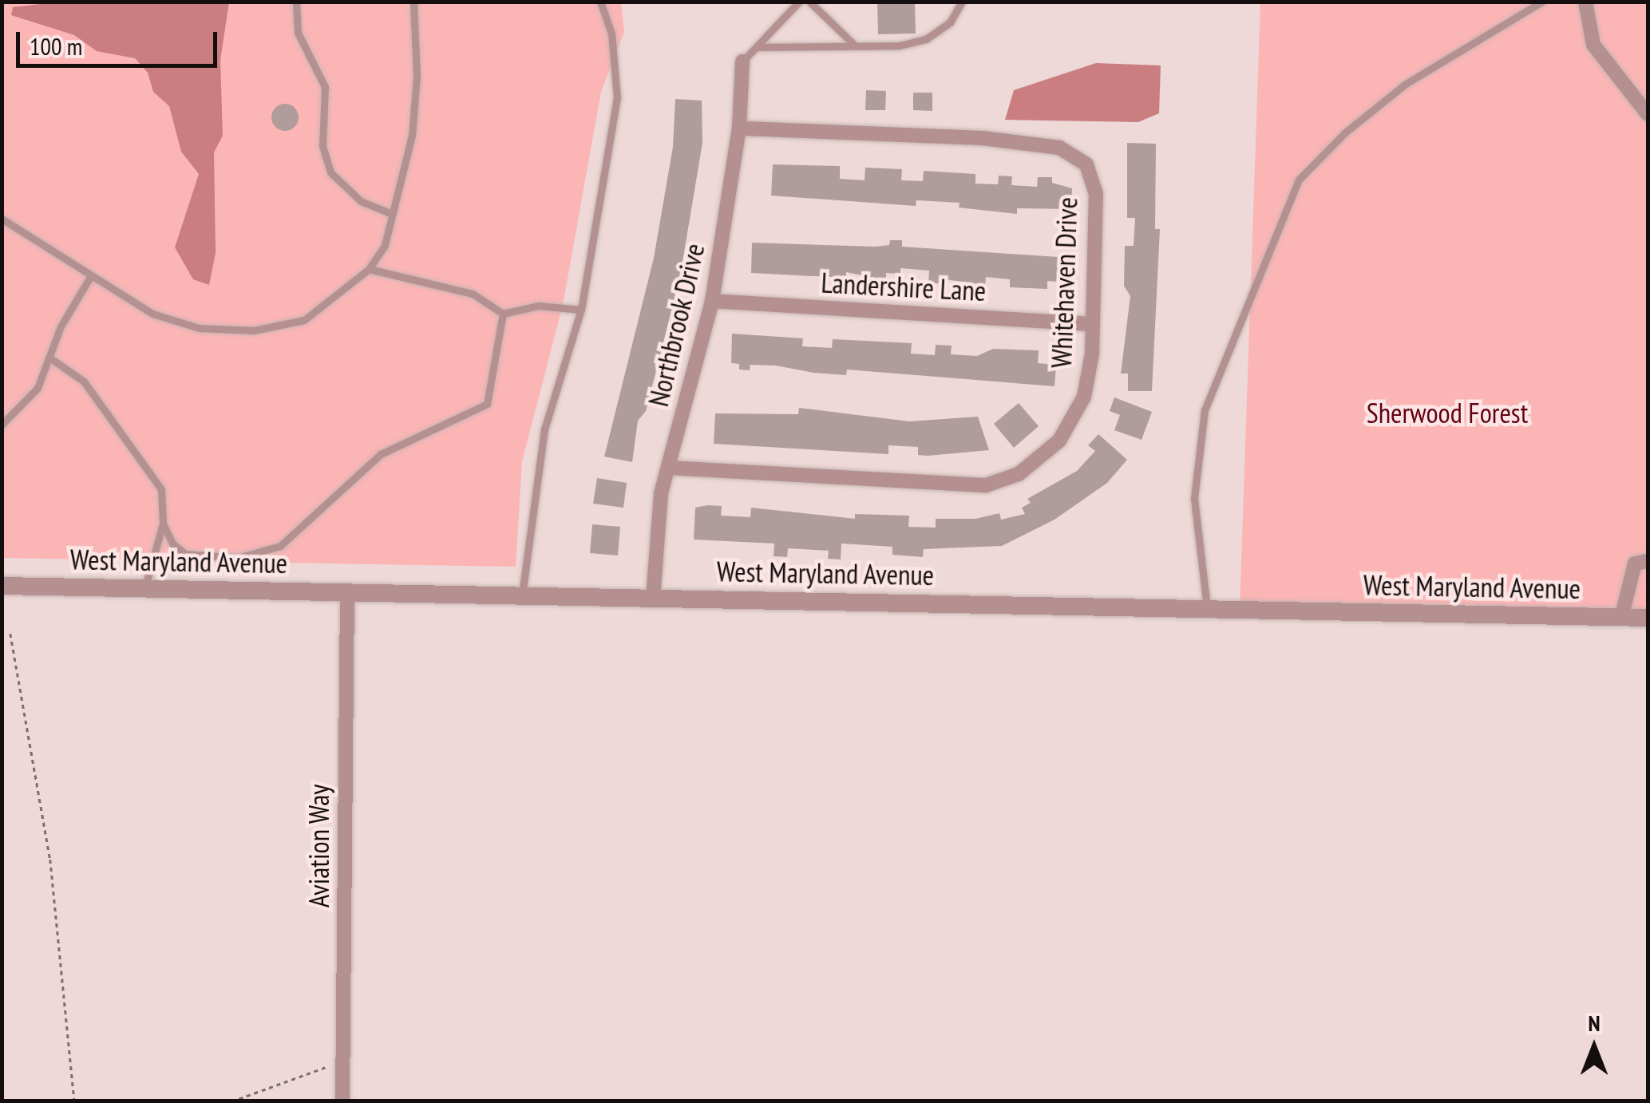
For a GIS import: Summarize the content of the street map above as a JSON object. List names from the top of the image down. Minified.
{"streets":{"street":["Whitehaven Drive","Landershire Lane","Northbrook Drive","West Maryland Avenue","Aviation Way"]},"crossings":[["Whitehaven Drive","Landershire Lane"],["Whitehaven Drive","Northbrook Drive"],["Landershire Lane","Northbrook Drive"],["Northbrook Drive","West Maryland Avenue"],["West Maryland Avenue","Aviation Way"]],"parks":["Sherwood Forest"],"scale_bar":"100 m","north":"top"}
